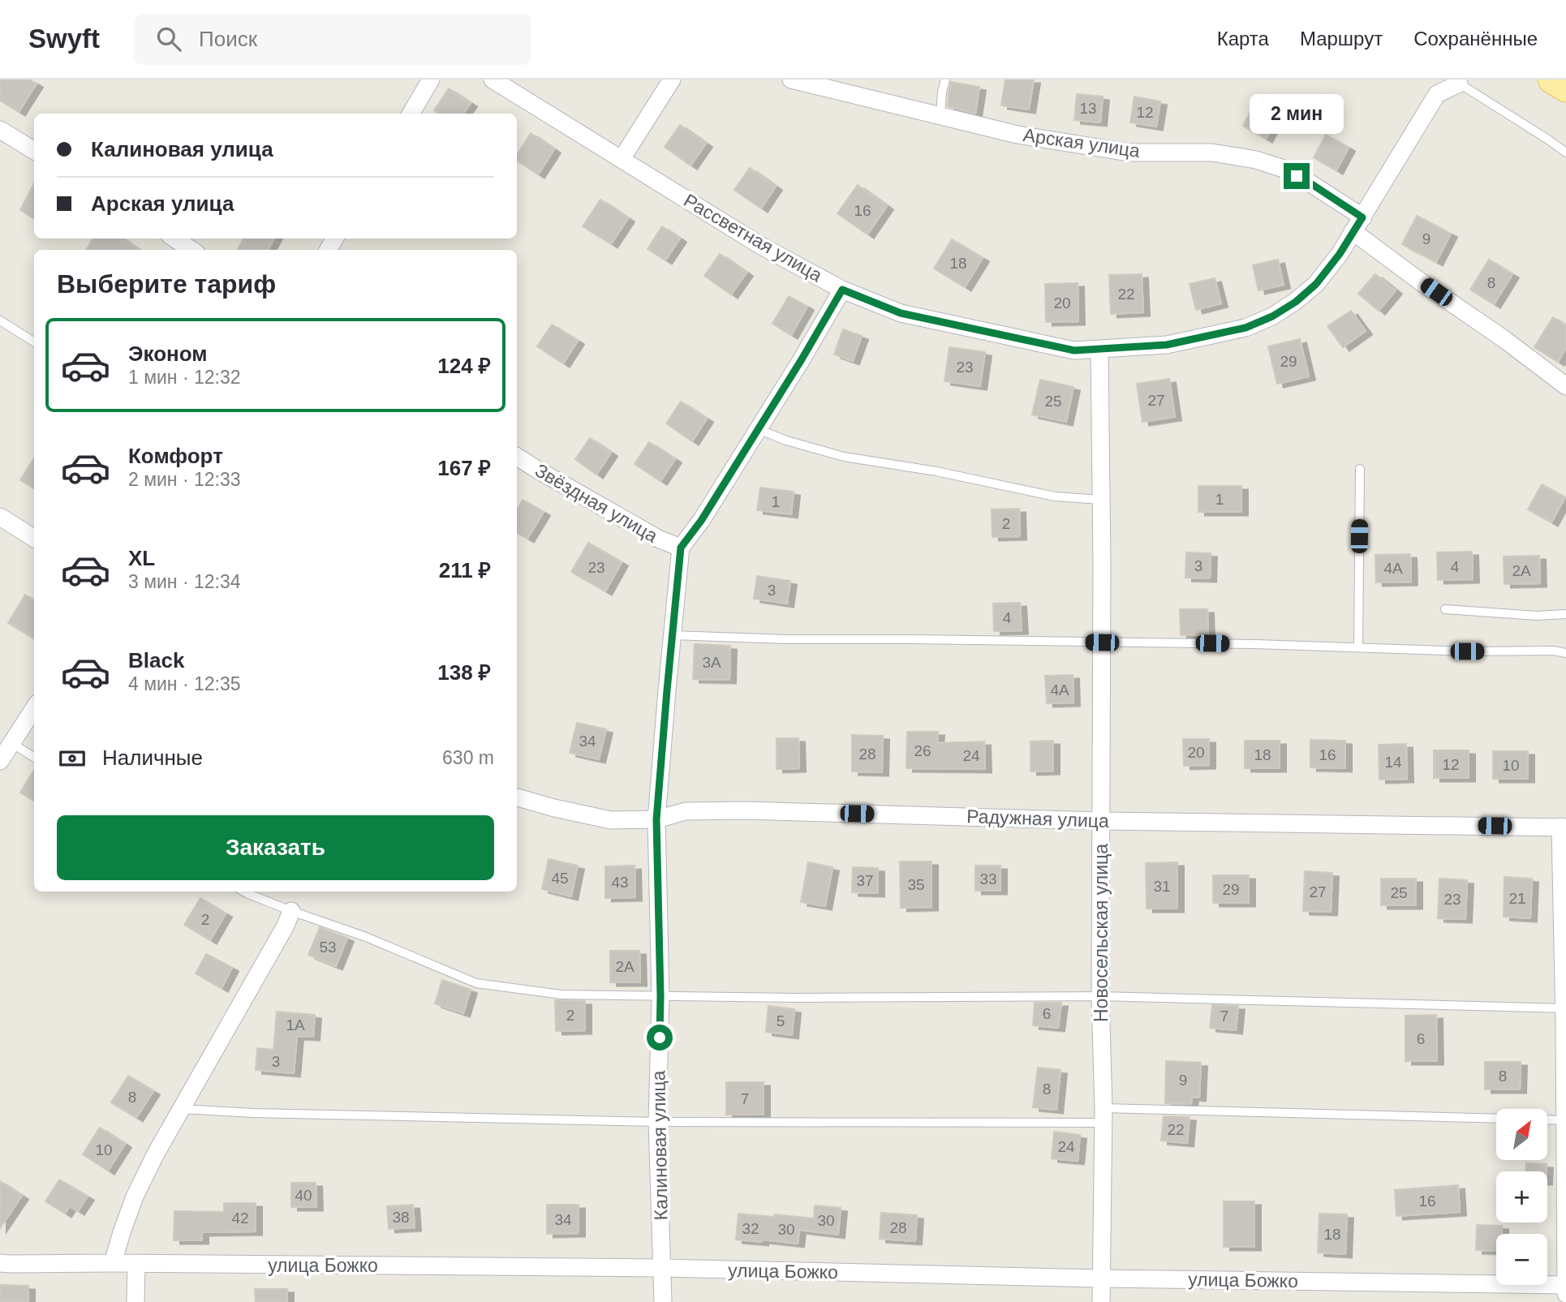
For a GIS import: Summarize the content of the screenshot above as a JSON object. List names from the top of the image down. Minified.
{"streets":{"street":["Арская улица","Рассветная улица","Звёздная улица","Радужная улица","Новосельская улица","Калиновая улица","улица Божко"]},"crossings":[["Арская улица","Рассветная улица"],["Рассветная улица","Новосельская улица"],["Звёздная улица","Калиновая улица"],["Радужная улица","Новосельская улица"],["Радужная улица","Калиновая улица"],["Новосельская улица","улица Божко"],["Калиновая улица","улица Божко"]],"house_numbers":["13","12","16","9","18","8","22","20","29","23","27","25","1","1","2","3","4","23","4А","2А","3","4","3А","4А","34","26","20","28","18","16","24","14","12","10","45","33","37","43","35","31","29","27","25","21","23","2","53","2А","6","2","7","5","1А","6","3","8","9","8","8","7","22","24","10","40","16","38","42","34","30","28","32","30","18"],"north":"top right","page":{"header":"Swyft","search":"Поиск","nav":["Карта","Маршрут","Сохранённые"],"bubble":"2 мин","banner":["Калиновая улица","Арская улица"],"heading":"Выберите тариф","list":[{"name":"Эконом","note":"1 мин · 12:32","value":"124 ₽"},{"name":"Комфорт","note":"2 мин · 12:33","value":"167 ₽"},{"name":"XL","note":"3 мин · 12:34","value":"211 ₽"},{"name":"Black","note":"4 мин · 12:35","value":"138 ₽"}],"pay":["Наличные","630 m"],"buttons":"Заказать","map_buttons":["+","−"]}}
